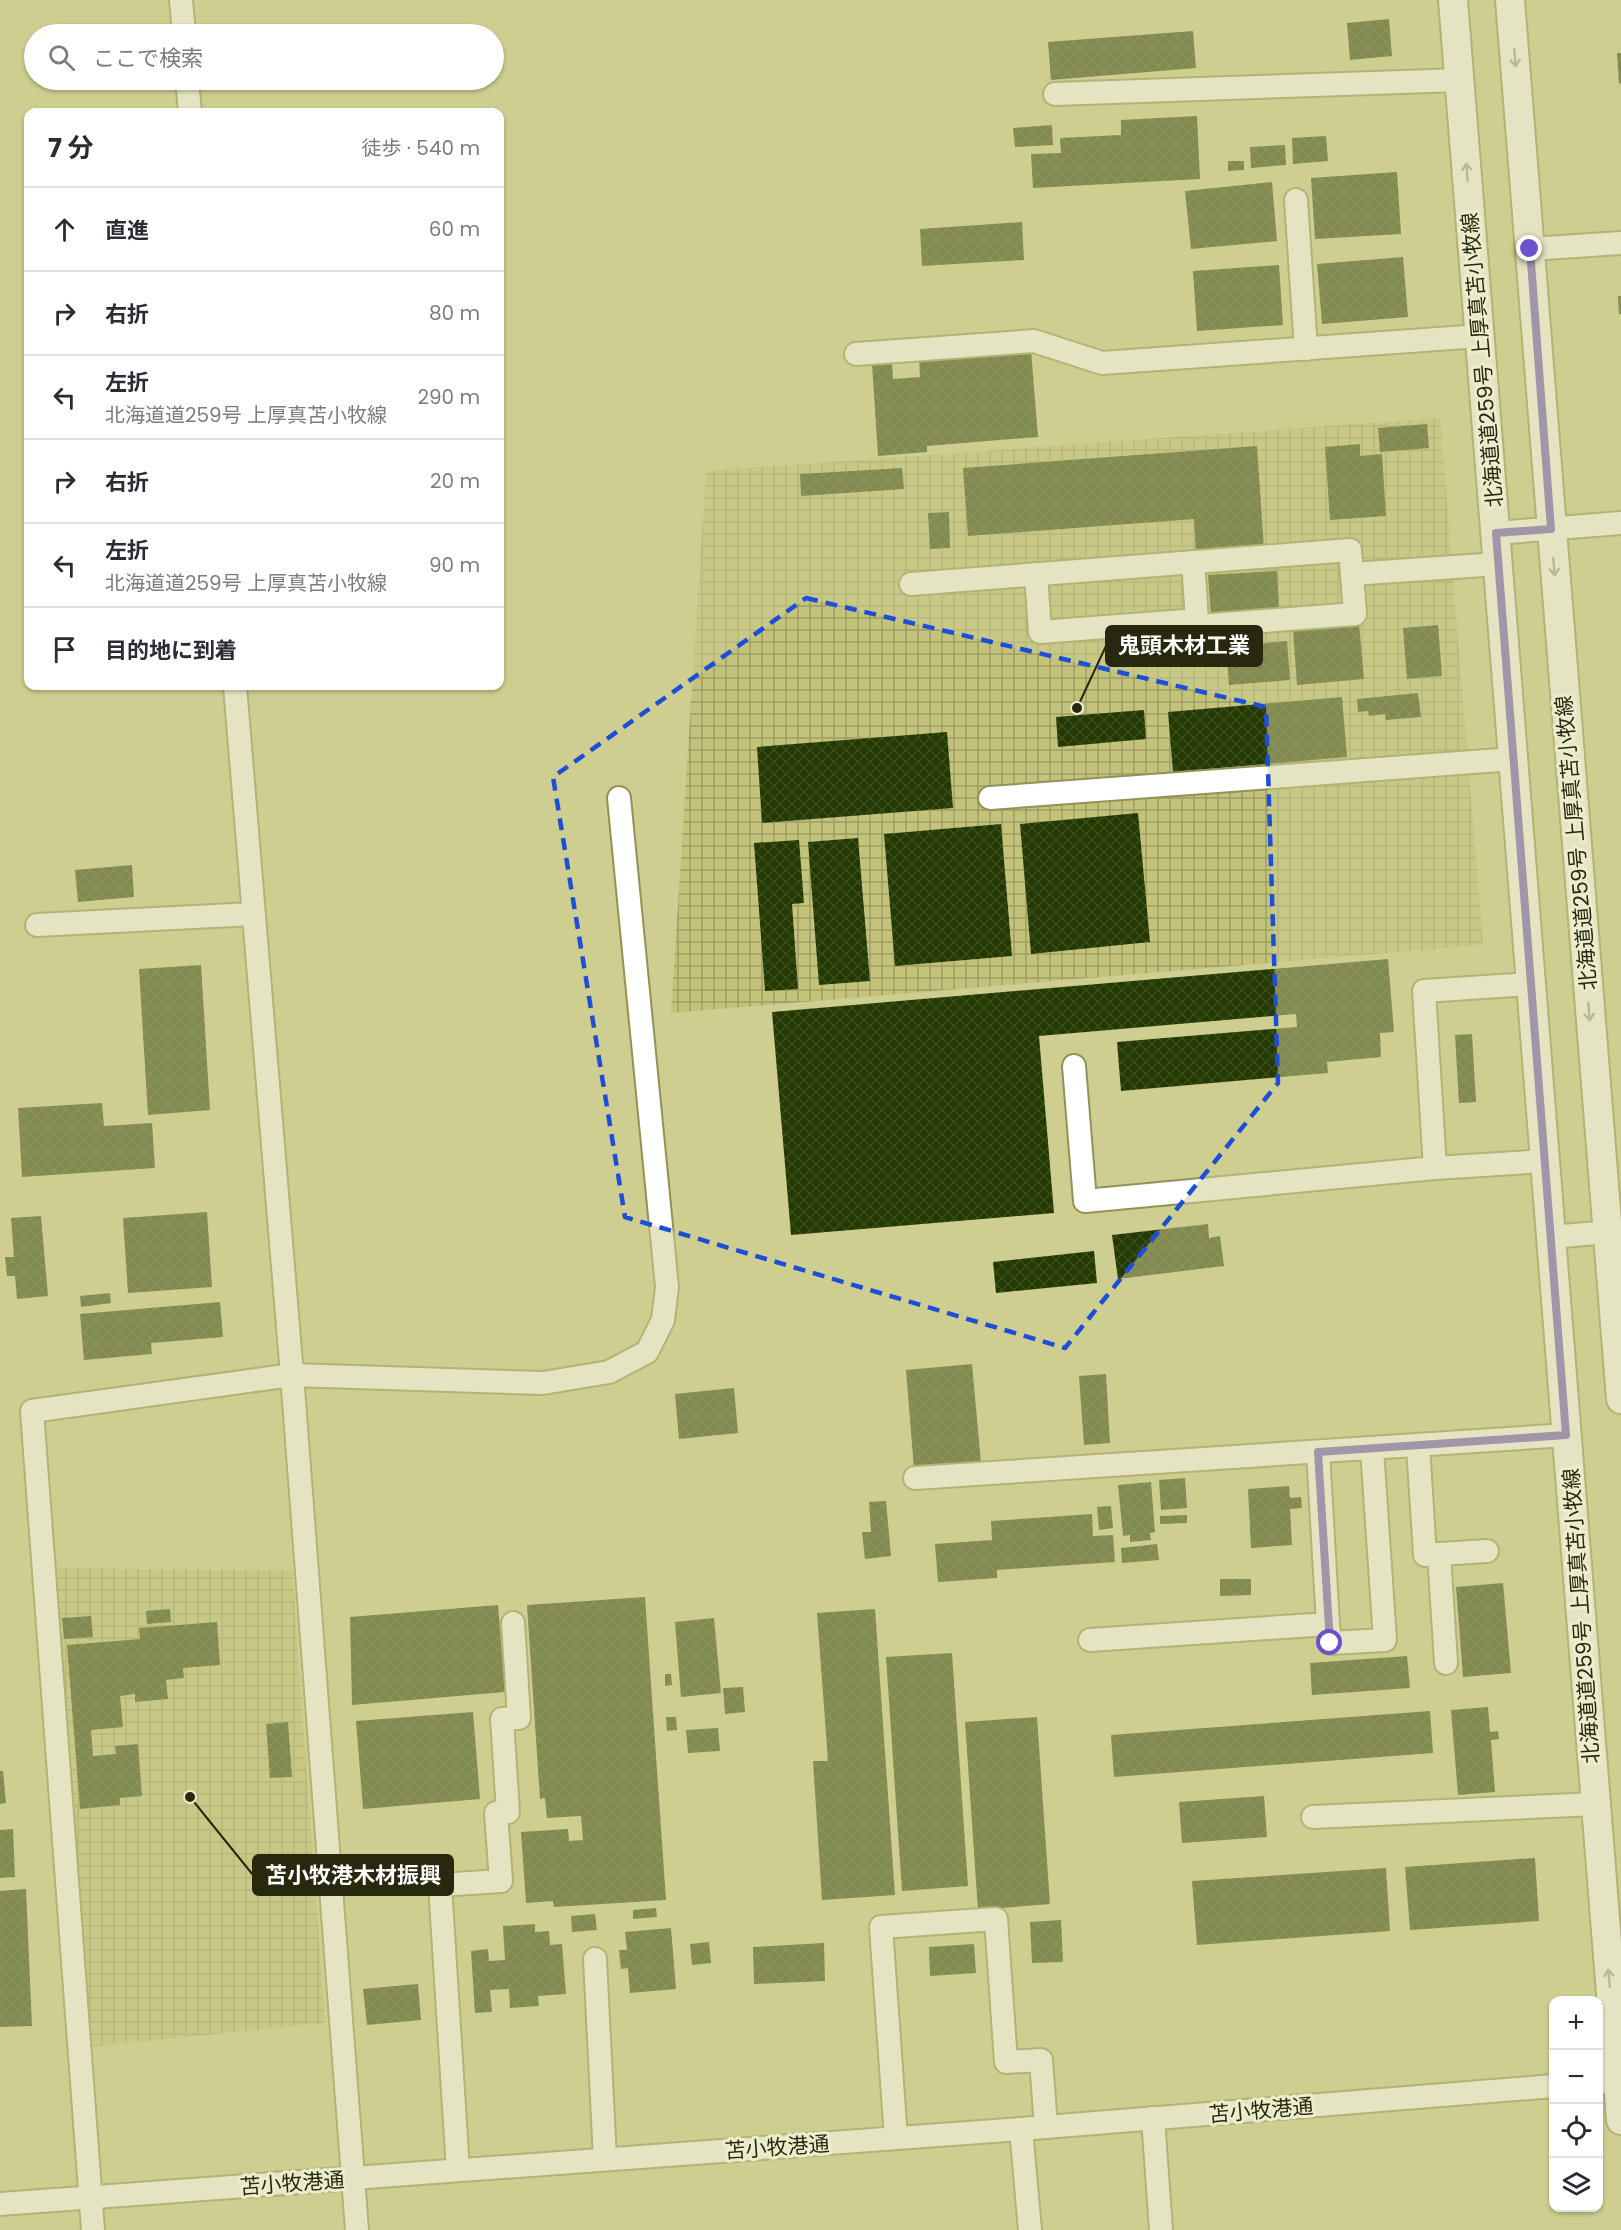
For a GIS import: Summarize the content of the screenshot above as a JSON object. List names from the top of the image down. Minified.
{"streets":{"main road":["北海道道259号 上厚真苫小牧線"],"street":["苫小牧港通"]},"places":["鬼頭木材工業","苫小牧港木材振興"],"page":{"search":"ここで検索","heading":["7 分","徒歩 · 540 m"],"list":[["直進","60 m"],["右折","80 m"],["左折","北海道道259号 上厚真苫小牧線","290 m"],["右折","20 m"],["左折","北海道道259号 上厚真苫小牧線","90 m"],"目的地に到着"],"map_buttons":["+","−"]}}
